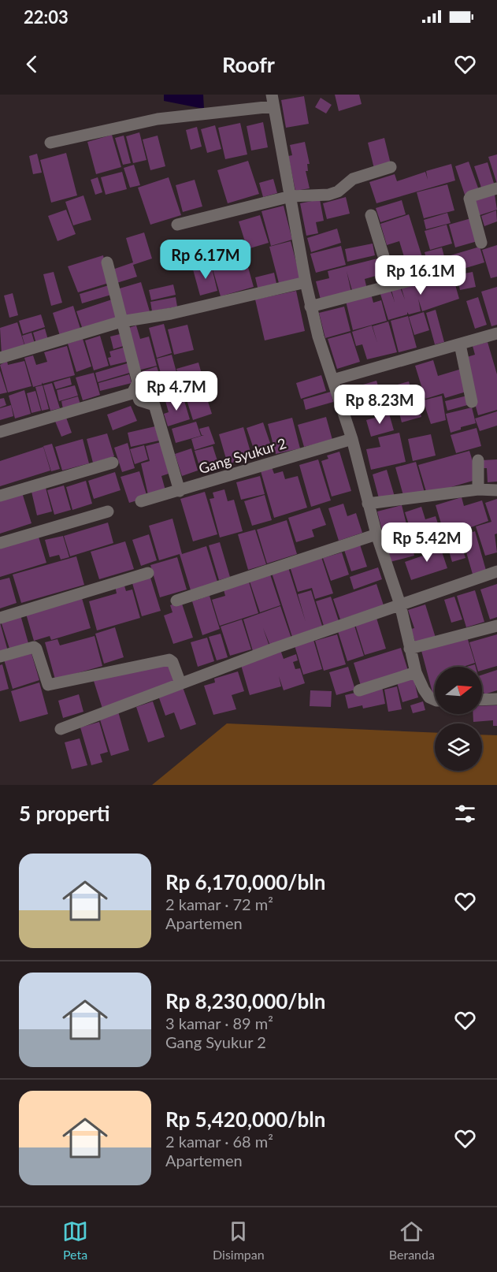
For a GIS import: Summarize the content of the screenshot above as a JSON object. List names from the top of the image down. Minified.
{"streets":{"street":["Gang Syukur 2"]},"north":"right","page":{"status":"22:03","header":"Roofr","price":["Rp 6.17M","Rp 16.1M","Rp 4.7M","Rp 8.23M","Rp 5.42M"],"heading":"5 properti","list":[{"name":"Rp 6,170,000/bln","note":"2 kamar · 72 m² · Apartemen"},{"name":"Rp 8,230,000/bln","note":"3 kamar · 89 m² · Gang Syukur 2"},{"name":"Rp 5,420,000/bln","note":"2 kamar · 68 m² · Apartemen"}],"tabs":["Peta","Disimpan","Beranda"]}}
